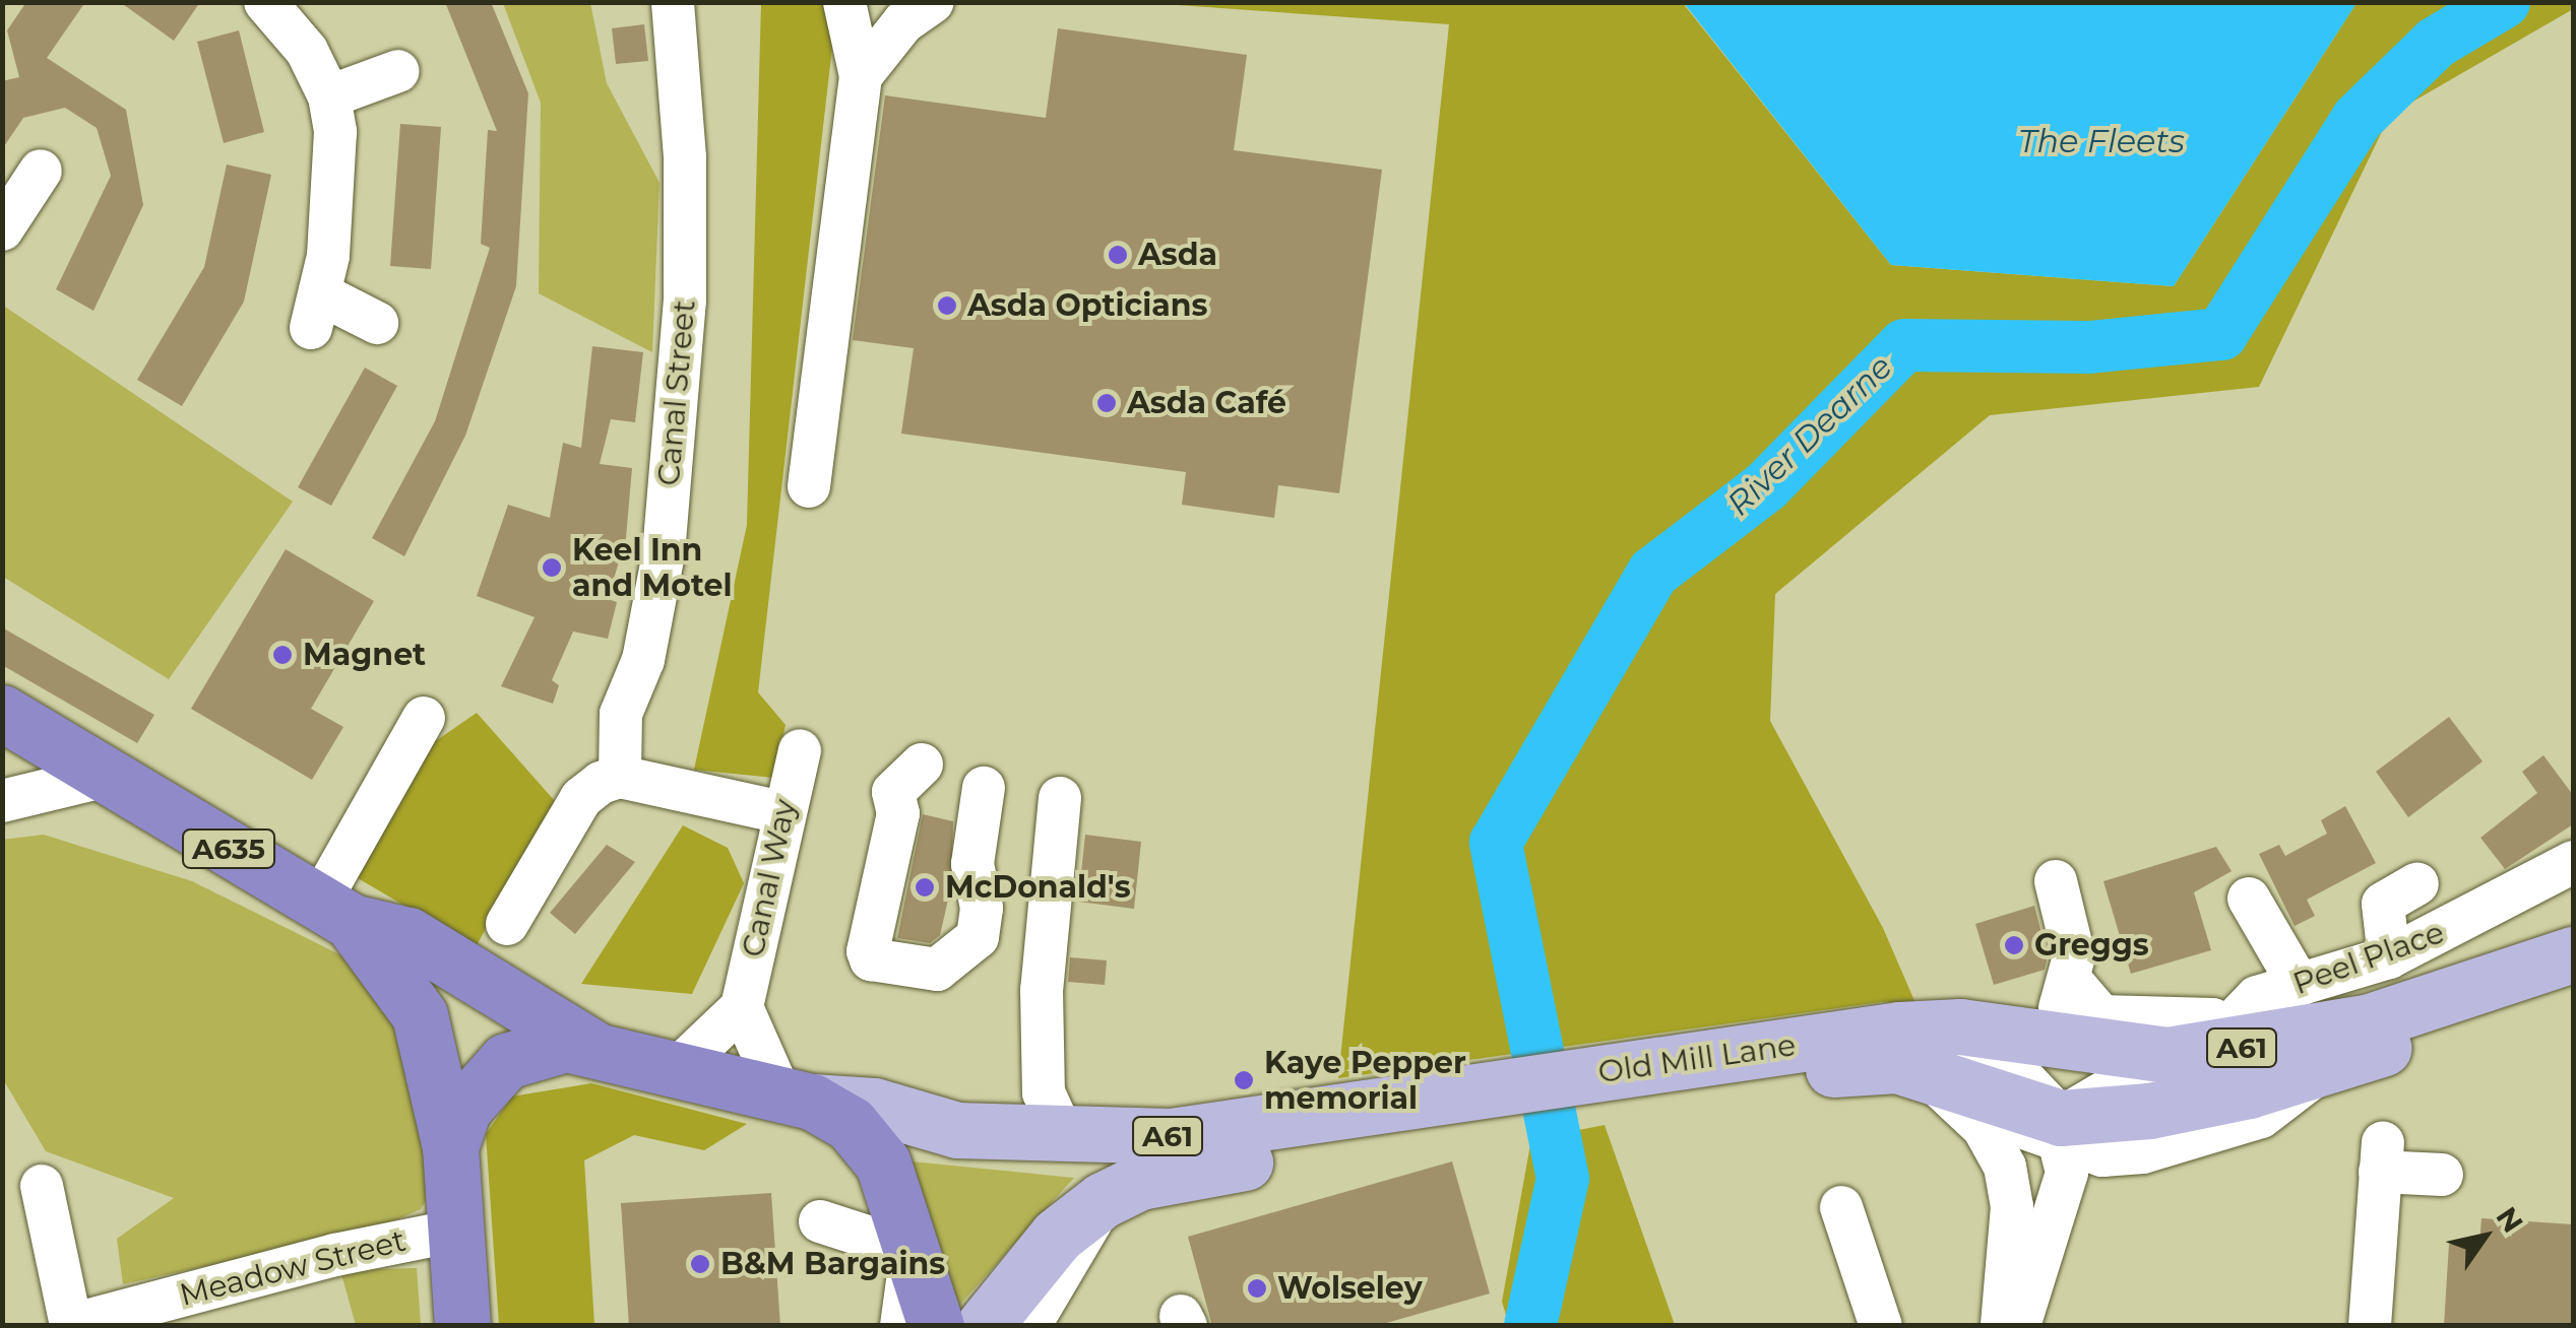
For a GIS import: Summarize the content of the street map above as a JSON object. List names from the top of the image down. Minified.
{"streets":{"highway":["A635"],"main road":["A61","Old Mill Lane"],"street":["Canal Street","Canal Way","Peel Place","Meadow Street"]},"crossings":[["Peel Place","Old Mill Lane"],["A61","Old Mill Lane"]],"water":["The Fleets","River Dearne"],"places":["Asda","Asda Opticians","Asda Café","Keel Inn and Motel","Magnet","McDonald's","Greggs","Kaye Pepper memorial","B&M Bargains","Wolseley"],"north":"top right"}
